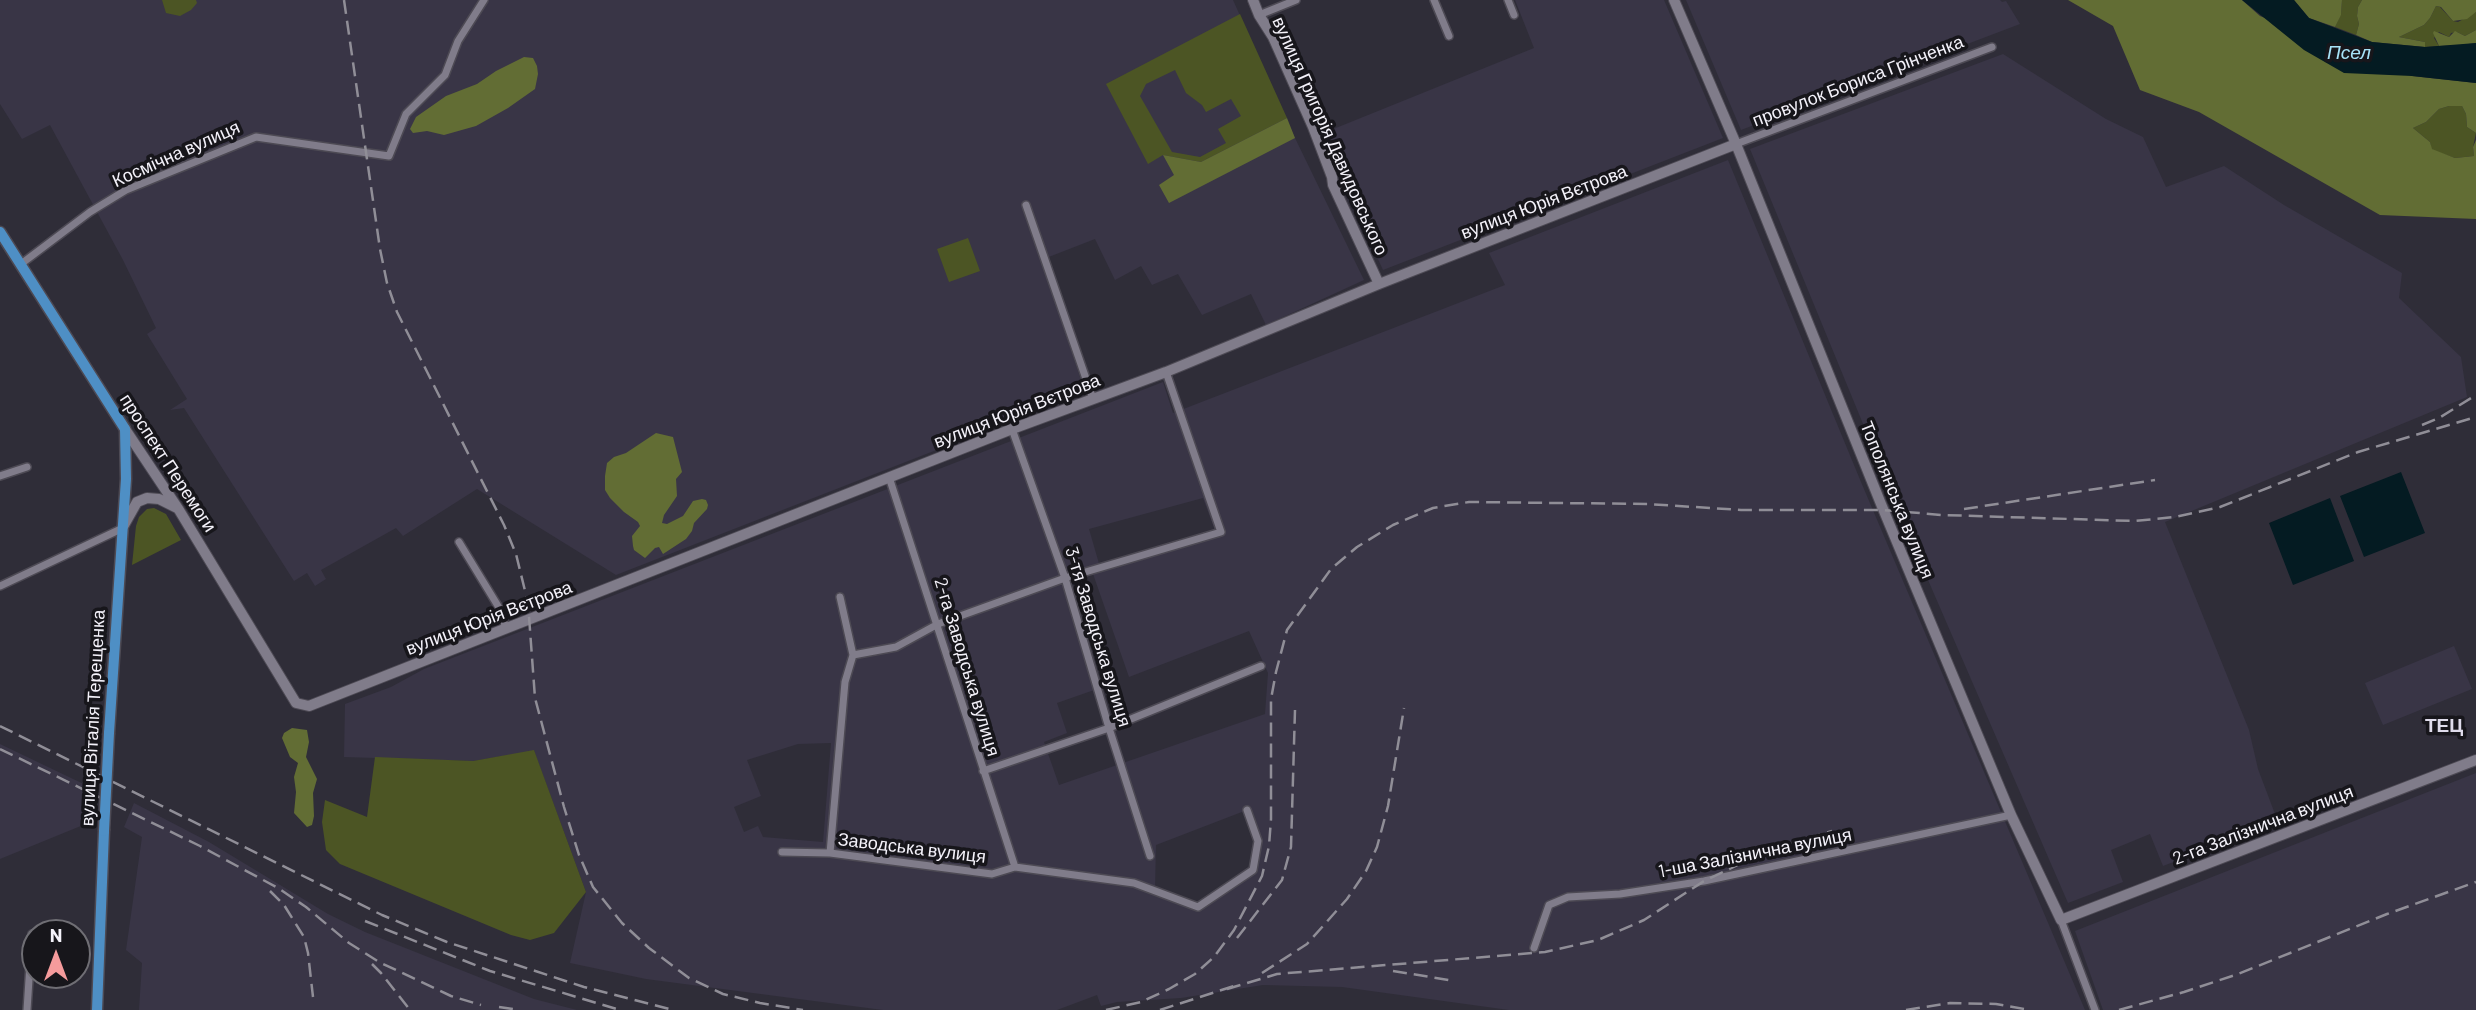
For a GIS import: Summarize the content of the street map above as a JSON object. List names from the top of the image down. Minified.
{"streets":{"main road":["проспект Перемоги","вулиця Віталія Терещенка"],"street":["провулок Бориса Грінченка","вулиця Григорія Давидовського","Космічна вулиця","вулиця Юрія Вєтрова","Тополянська вулиця","3-тя Заводська вулиця","2-га Заводська вулиця","2-га Залізнична вулиця","Заводська вулиця","1-ша Залізнична вулиця"]},"crossings":[["провулок Бориса Грінченка","вулиця Юрія Вєтрова"],["провулок Бориса Грінченка","Тополянська вулиця"],["вулиця Григорія Давидовського","вулиця Юрія Вєтрова"],["Космічна вулиця","проспект Перемоги"],["вулиця Юрія Вєтрова","проспект Перемоги"],["вулиця Юрія Вєтрова","Тополянська вулиця"],["вулиця Юрія Вєтрова","3-тя Заводська вулиця"],["вулиця Юрія Вєтрова","2-га Заводська вулиця"],["проспект Перемоги","вулиця Віталія Терещенка"],["Тополянська вулиця","2-га Залізнична вулиця"],["Тополянська вулиця","1-ша Залізнична вулиця"],["2-га Заводська вулиця","Заводська вулиця"]],"districts":["ТЕЦ"],"water":["Псел"],"north":"top"}
